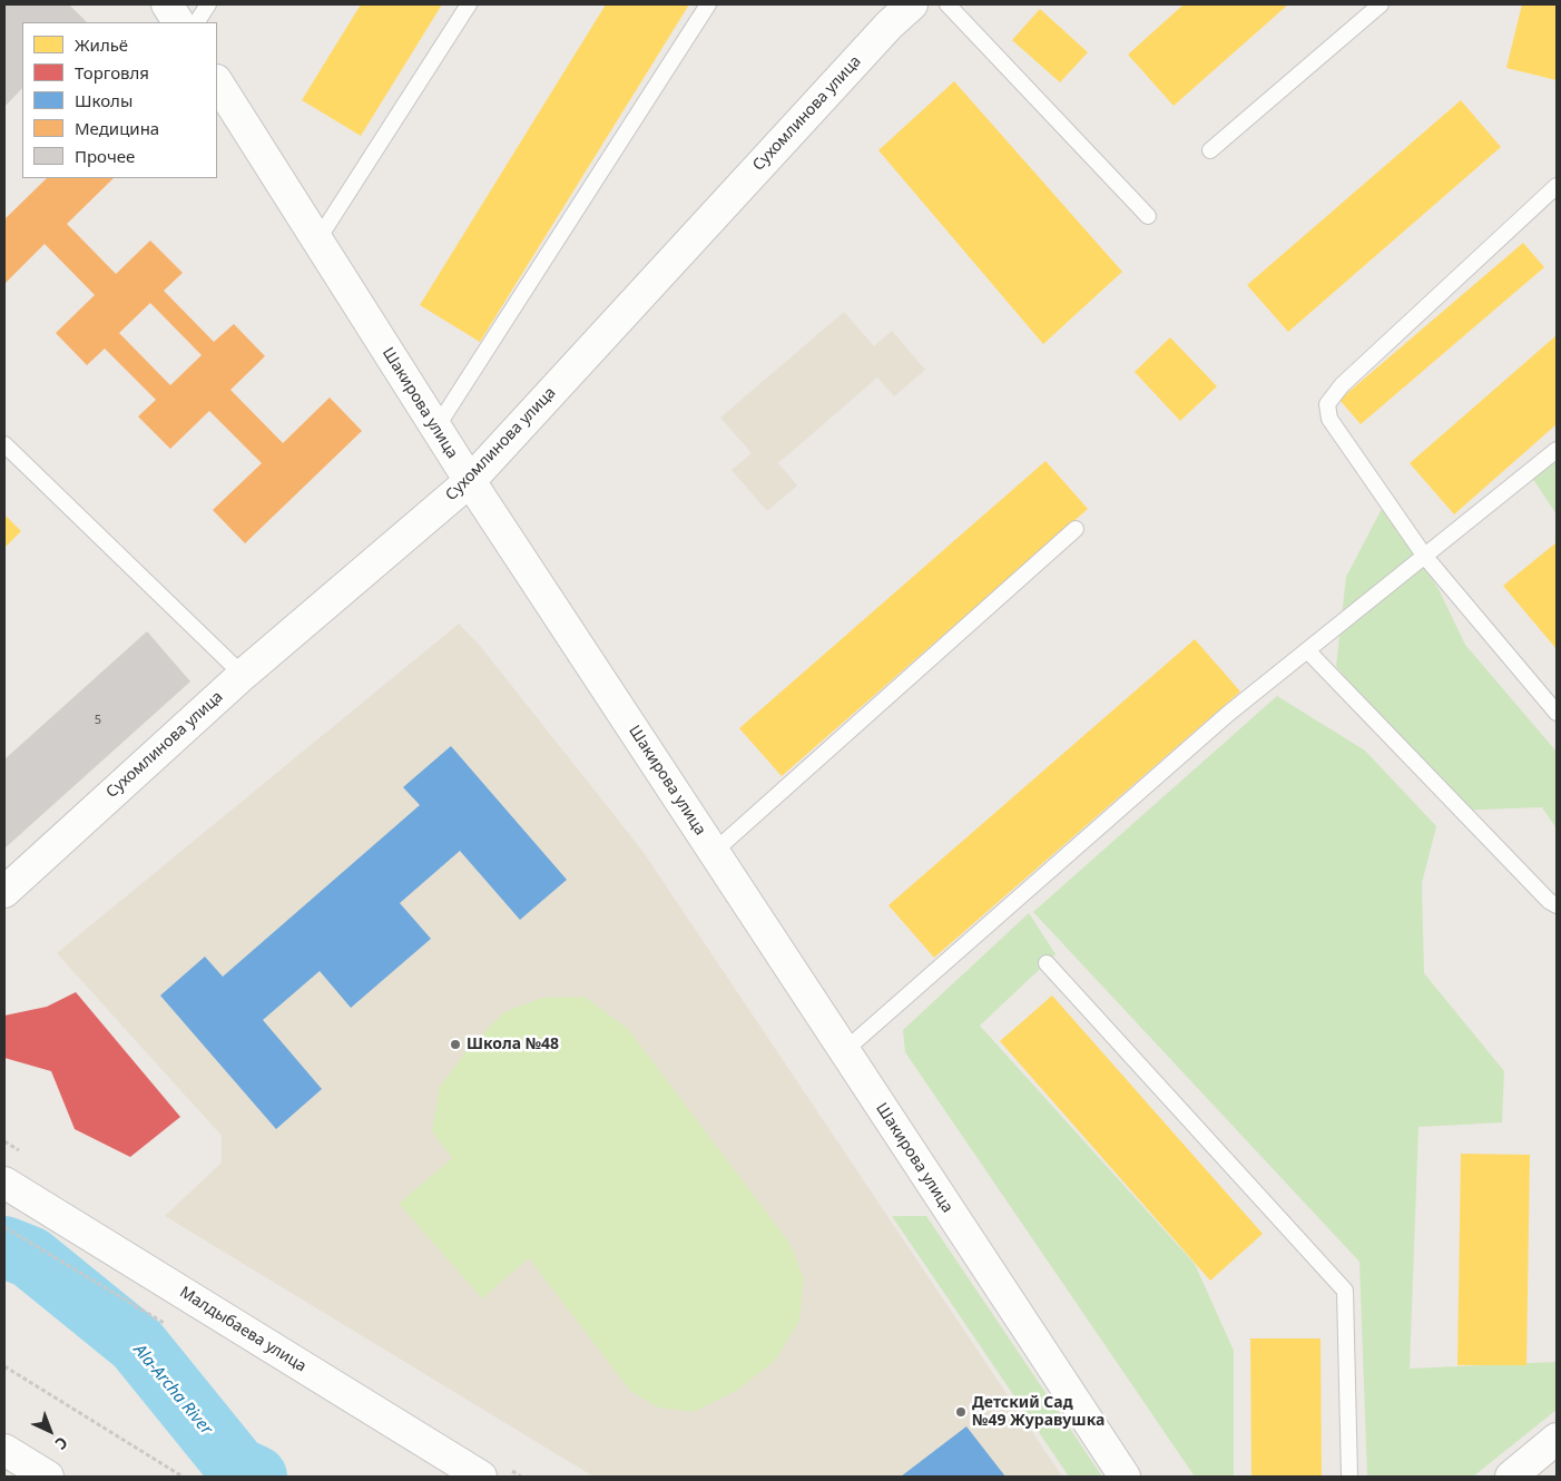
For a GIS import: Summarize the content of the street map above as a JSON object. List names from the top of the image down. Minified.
{"streets":{"street":["Сухомлинова улица","Шакирова улица","Малдыбаева улица"]},"crossings":[["Сухомлинова улица","Шакирова улица"]],"water":["Ala-Archa River"],"places":["Школа №48","Детский Сад №49 Журавушка"],"house_numbers":["5"],"legend":["Жильё","Торговля","Школы","Медицина","Прочее"],"north":"bottom right"}
